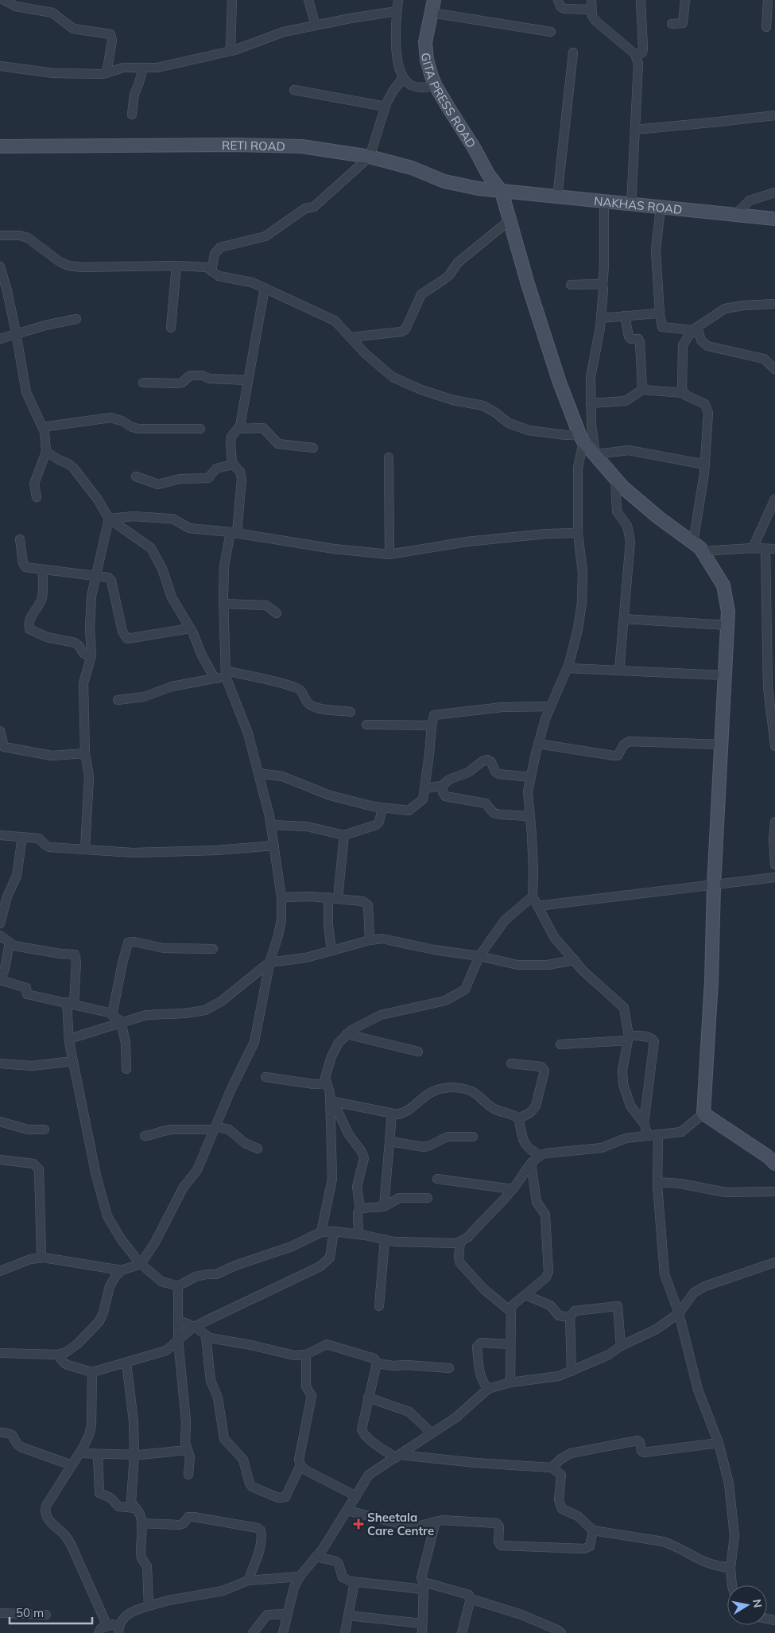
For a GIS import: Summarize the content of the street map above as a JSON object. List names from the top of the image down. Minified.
{"streets":{"main road":["GITA PRESS ROAD","RETI ROAD","NAKHAS ROAD"]},"crossings":[["GITA PRESS ROAD","RETI ROAD"],["GITA PRESS ROAD","NAKHAS ROAD"],["RETI ROAD","NAKHAS ROAD"]],"places":{"health":["Sheetala Care Centre"]},"scale_bar":"50 m","north":"right"}
